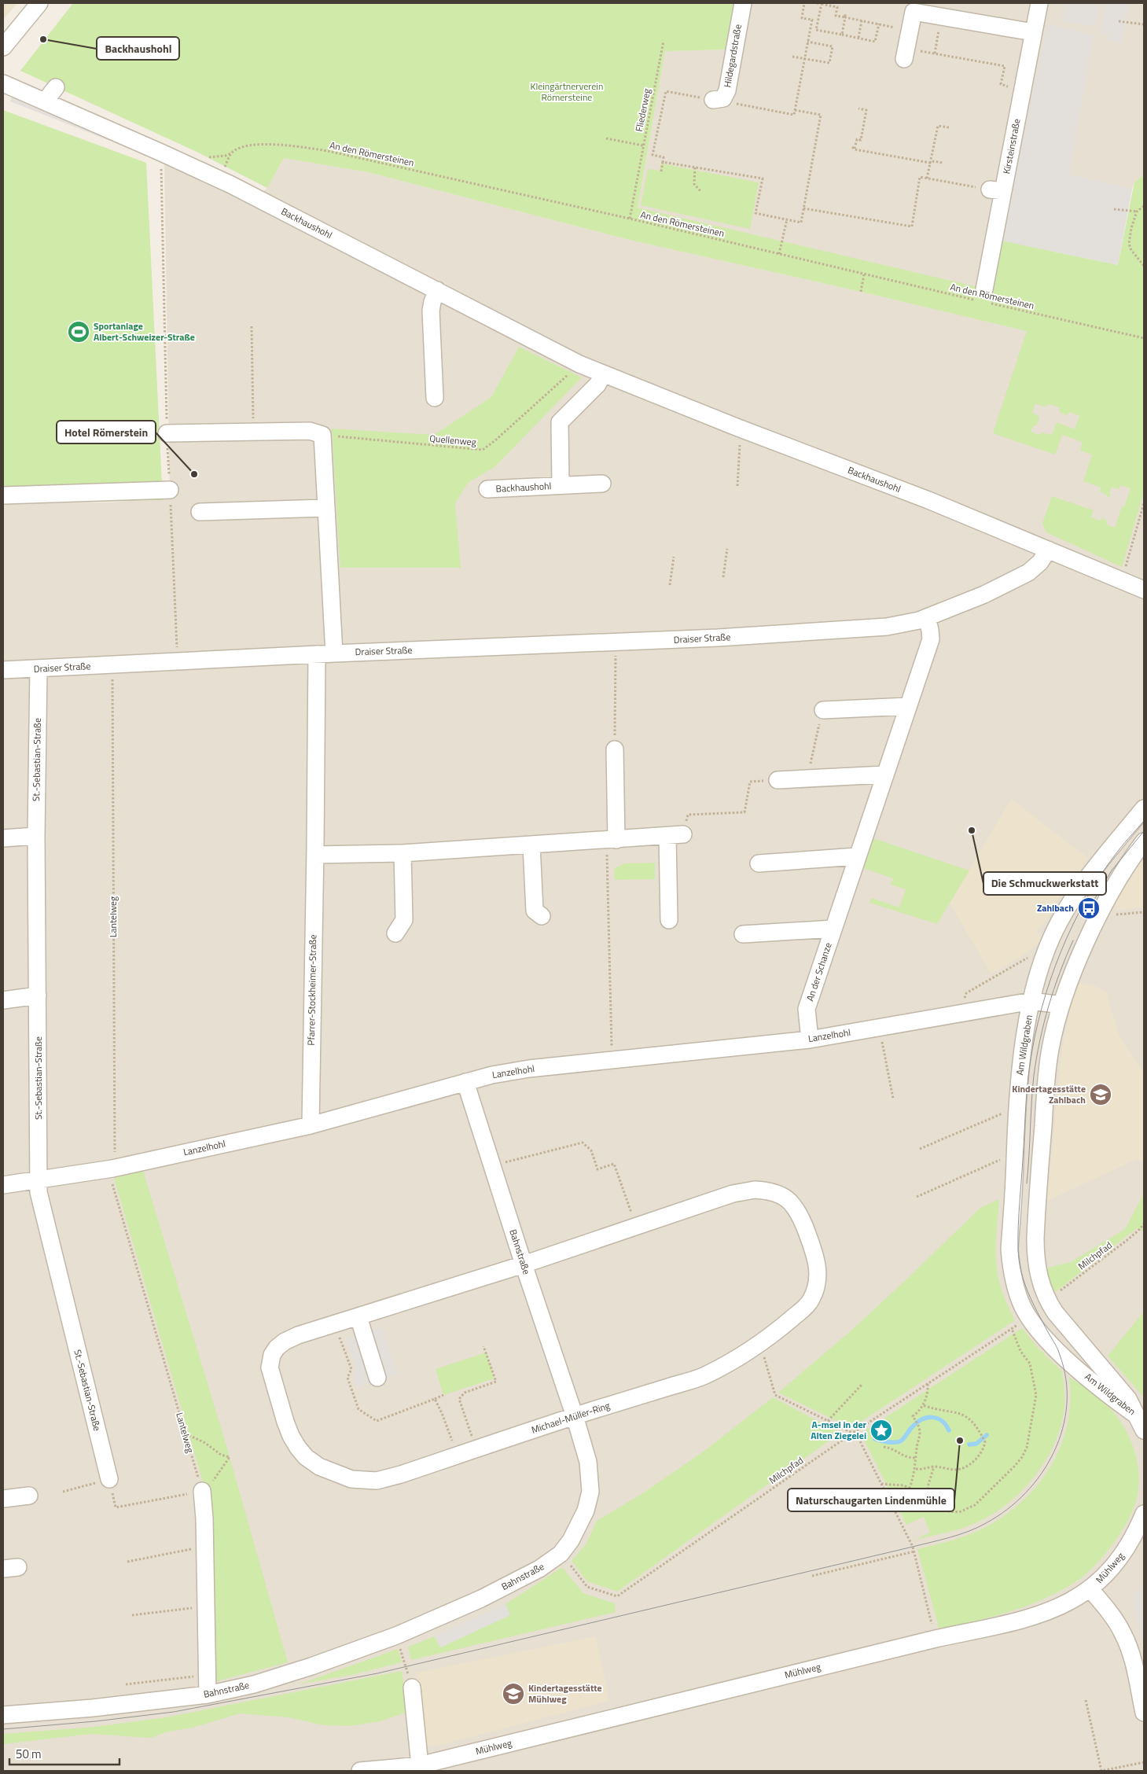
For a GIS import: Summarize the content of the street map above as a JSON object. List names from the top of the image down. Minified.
{"streets":{"street":["Hildegardstraße","Kirsteinstraße","Backhaushohl","Draiser Straße","St.-Sebastian-Straße","An der Schanze","Pfarrer-Stockheimer-Straße","Lanzelhohl","Am Wildgraben","Bahnstraße","Michael-Müller-Ring","Mühlweg"],"path":["Fliederweg","An den Römersteinen","Quellenweg","Lantelweg","Milchpfad"]},"crossings":[["Fliederweg","An den Römersteinen"],["Kirsteinstraße","An den Römersteinen"],["Backhaushohl","Draiser Straße"],["Draiser Straße","St.-Sebastian-Straße"],["Draiser Straße","An der Schanze"],["Draiser Straße","Pfarrer-Stockheimer-Straße"],["St.-Sebastian-Straße","Lanzelhohl"],["An der Schanze","Lanzelhohl"],["Pfarrer-Stockheimer-Straße","Lanzelhohl"],["Lanzelhohl","Am Wildgraben"],["Lanzelhohl","Bahnstraße"],["Bahnstraße","Michael-Müller-Ring"]],"parks":["Kleingärtnerverein Römersteine"],"places":{"other":["Backhaushohl","Hotel Römerstein","Die Schmuckwerkstatt","Naturschaugarten Lindenmühle"],"sports":["Sportanlage Albert-Schweizer-Straße"],"bus stop":["Zahlbach"],"school or university":["Kindertagesstätte Zahlbach","Kindertagesstätte Mühlweg"],"place":["A-msel in der Alten Ziegelei"]},"scale_bar":"50 m"}
